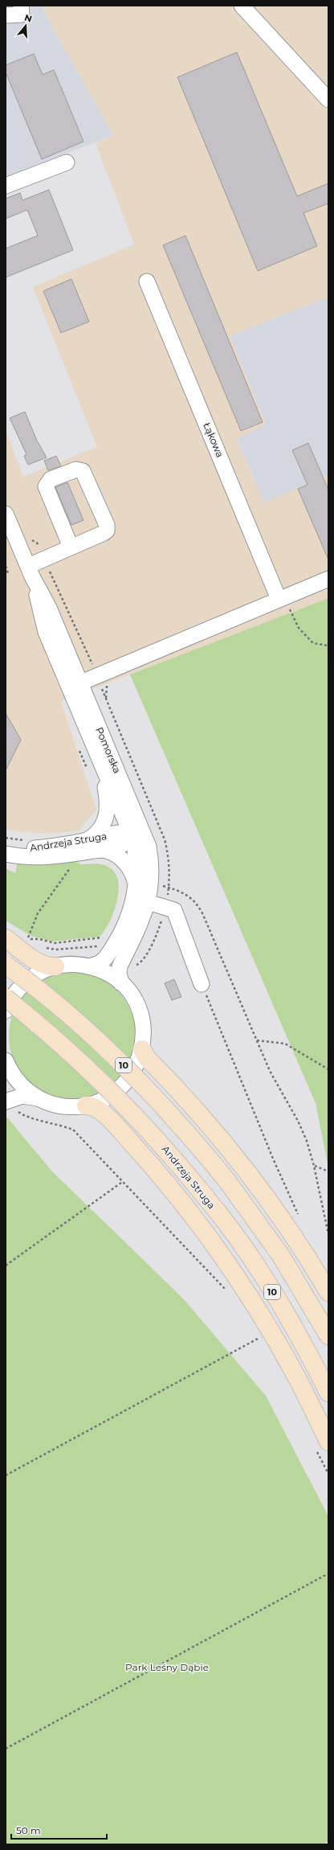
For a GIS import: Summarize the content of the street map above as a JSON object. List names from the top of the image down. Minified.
{"streets":{"main road":["Andrzeja Struga","10"],"street":["Łąkowa","Pomorska"]},"crossings":[["Pomorska","Andrzeja Struga"]],"parks":["Park Leśny Dąbie"],"scale_bar":"50 m","north":"top"}
